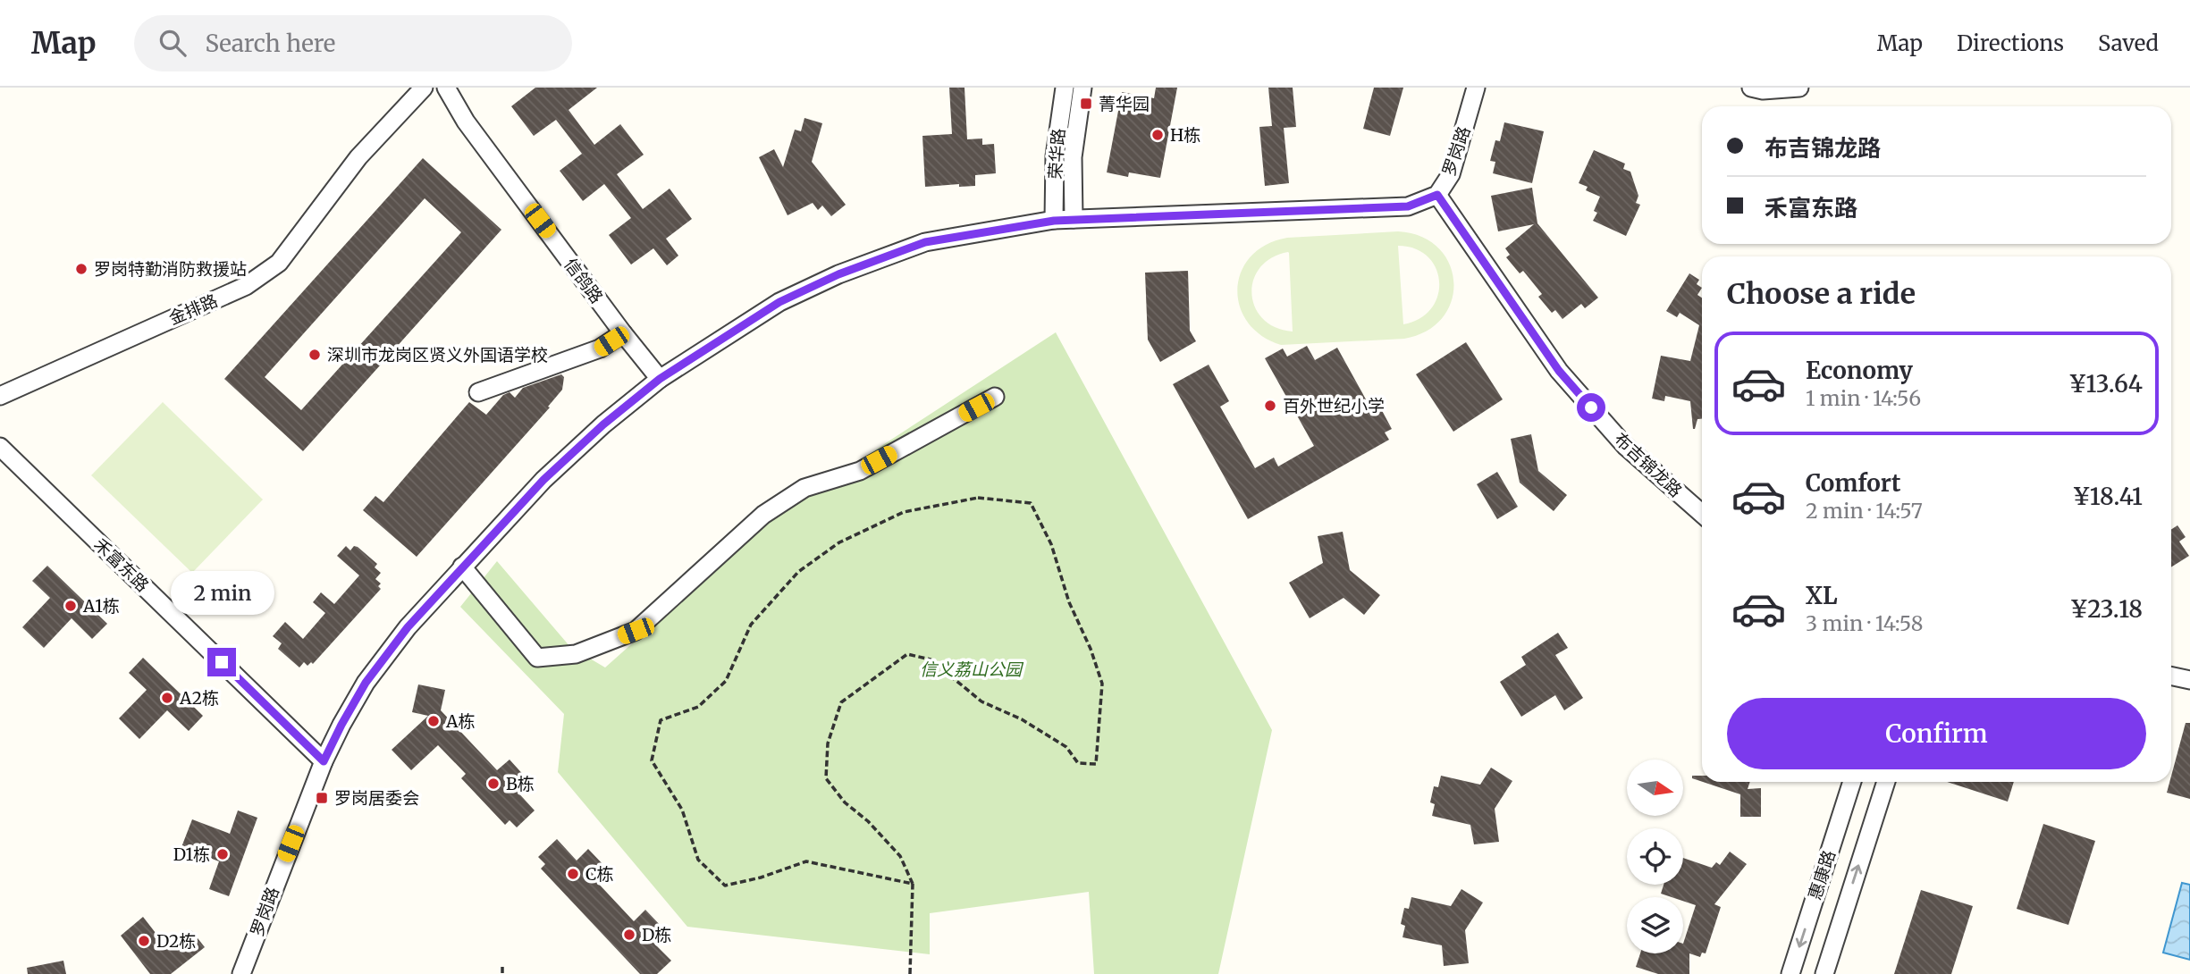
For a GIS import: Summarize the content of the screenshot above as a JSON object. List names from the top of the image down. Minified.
{"streets":{"street":["罗岗路","荣华路","信鸽路","金排路","布吉锦龙路","禾富东路","惠康路"]},"crossings":[["罗岗路","荣华路"],["罗岗路","信鸽路"],["罗岗路","布吉锦龙路"],["罗岗路","禾富东路"]],"parks":["信义荔山公园"],"places":{"transit":["菁华园","罗岗居委会"],"other":["H栋","罗岗特勤消防救援站","深圳市龙岗区贤义外国语学校","百外世纪小学","A1栋","A2栋","A栋","B栋","D1栋","C栋","D栋","D2栋"]},"north":"right","page":{"header":"Map","search":"Search here","nav":["Map","Directions","Saved"],"banner":["布吉锦龙路","禾富东路"],"heading":"Choose a ride","list":[{"name":"Economy","note":"1 min · 14:56","value":"¥13.64"},{"name":"Comfort","note":"2 min · 14:57","value":"¥18.41"},{"name":"XL","note":"3 min · 14:58","value":"¥23.18"}],"bubble":"2 min","buttons":"Confirm"}}
